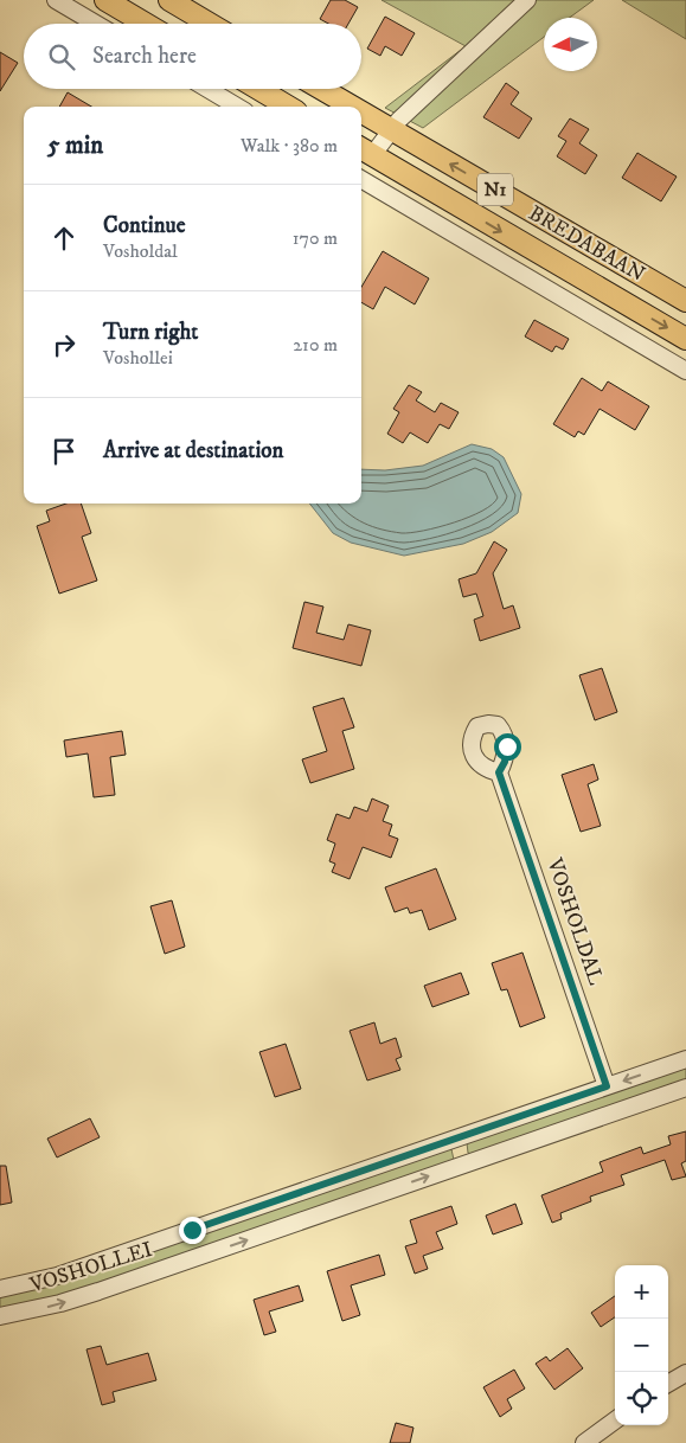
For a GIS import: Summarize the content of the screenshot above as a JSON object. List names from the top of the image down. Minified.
{"streets":{"main road":["N1","BREDABAAN"],"street":["VOSHOLDAL","VOSHOLLEI"]},"crossings":[["VOSHOLDAL","VOSHOLLEI"]],"north":"left","page":{"search":"Search here","heading":["5 min","Walk · 380 m"],"list":[["Continue","Vosholdal","170 m"],["Turn right","Voshollei","210 m"],"Arrive at destination"],"map_buttons":["+","−"]}}
